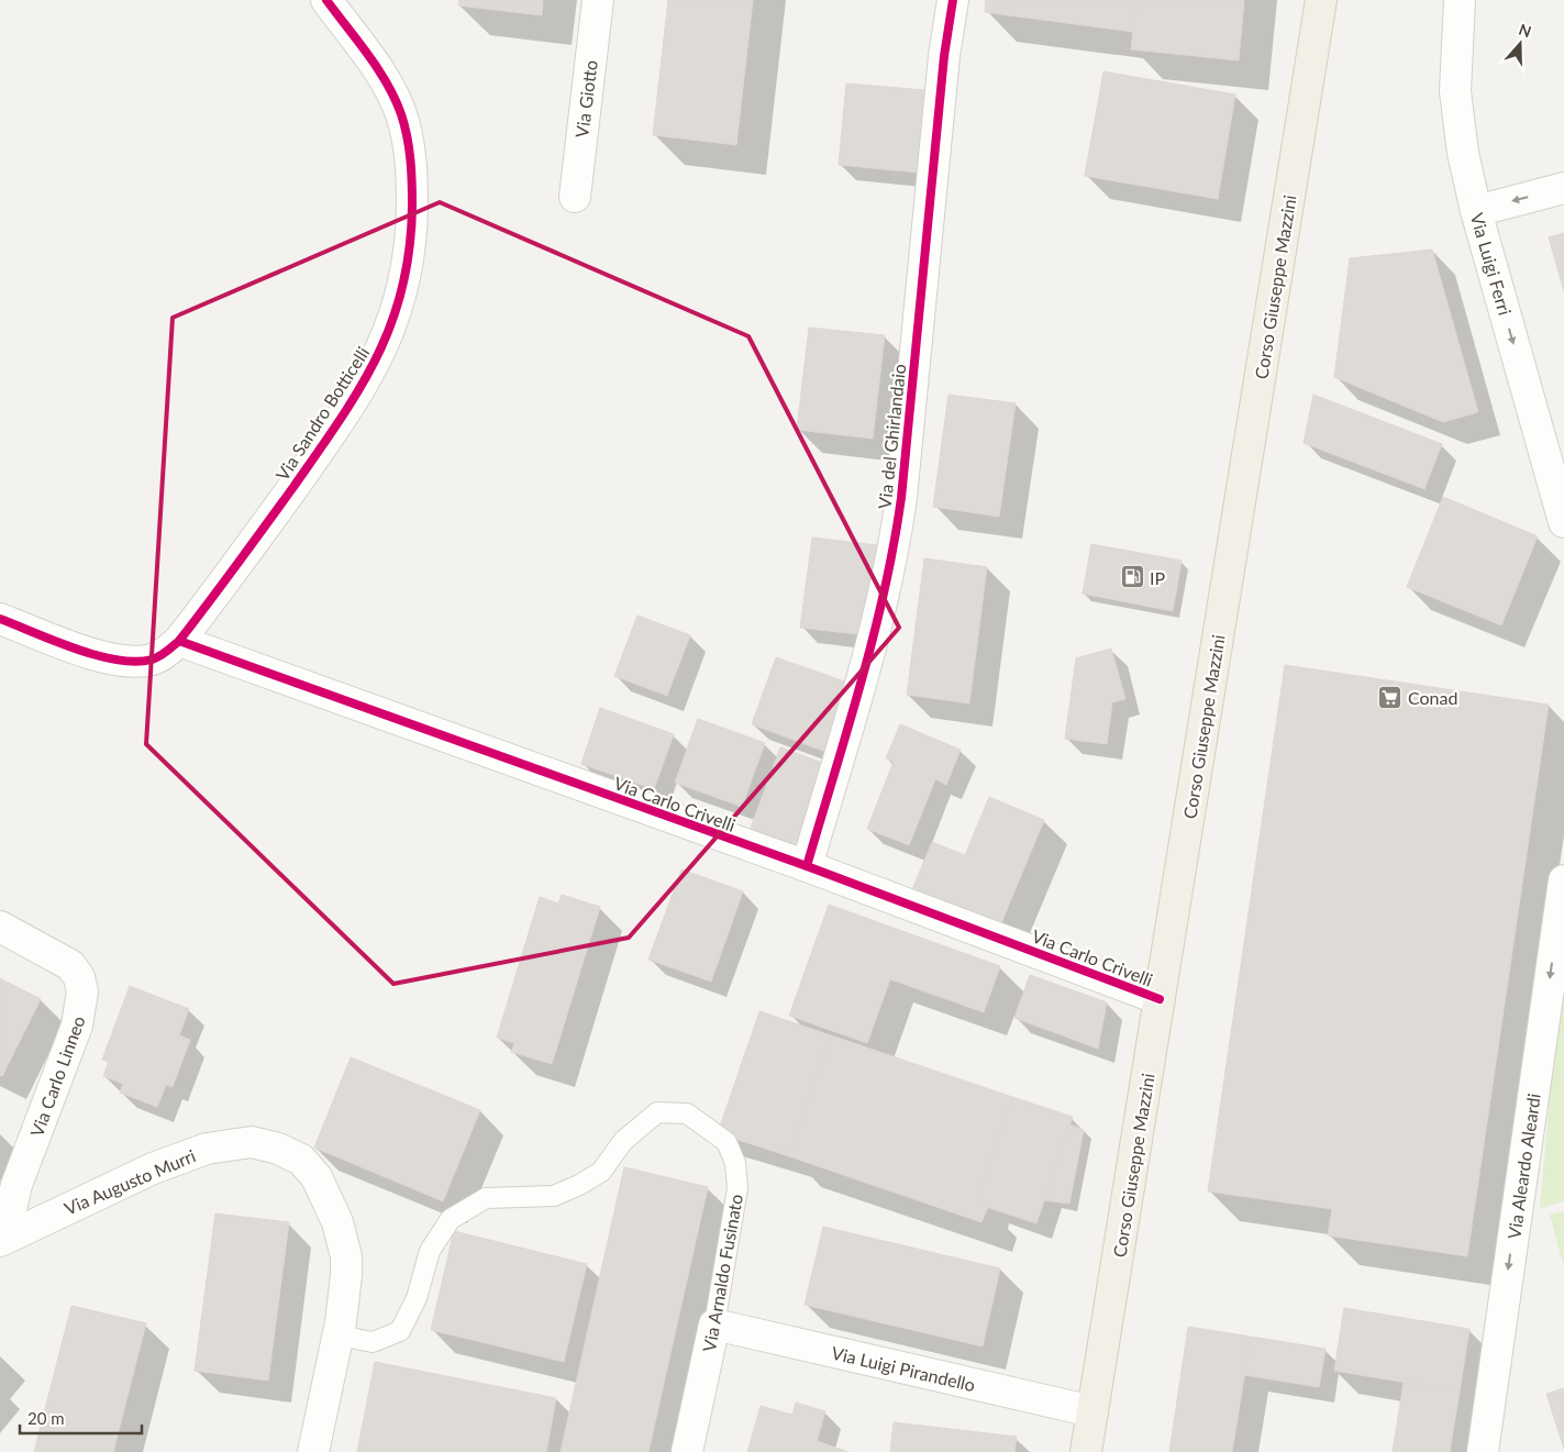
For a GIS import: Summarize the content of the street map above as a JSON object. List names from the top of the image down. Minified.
{"streets":{"main road":["Corso Giuseppe Mazzini"],"street":["Via Giotto","Via Luigi Ferri","Via Sandro Botticelli","Via del Ghirlandaio","Via Carlo Crivelli","Via Carlo Linneo","Via Aleardo Aleardi","Via Augusto Murri","Via Arnaldo Fusinato","Via Luigi Pirandello"]},"crossings":[["Corso Giuseppe Mazzini","Via Carlo Crivelli"],["Corso Giuseppe Mazzini","Via Luigi Pirandello"],["Via Sandro Botticelli","Via Carlo Crivelli"],["Via del Ghirlandaio","Via Carlo Crivelli"],["Via Carlo Linneo","Via Augusto Murri"],["Via Augusto Murri","Via Arnaldo Fusinato"],["Via Arnaldo Fusinato","Via Luigi Pirandello"]],"one_way":["Via Luigi Ferri","Via Aleardo Aleardi"],"places":{"fuel station":["IP"],"supermarket":["Conad"]},"scale_bar":"20 m","north":"top"}
